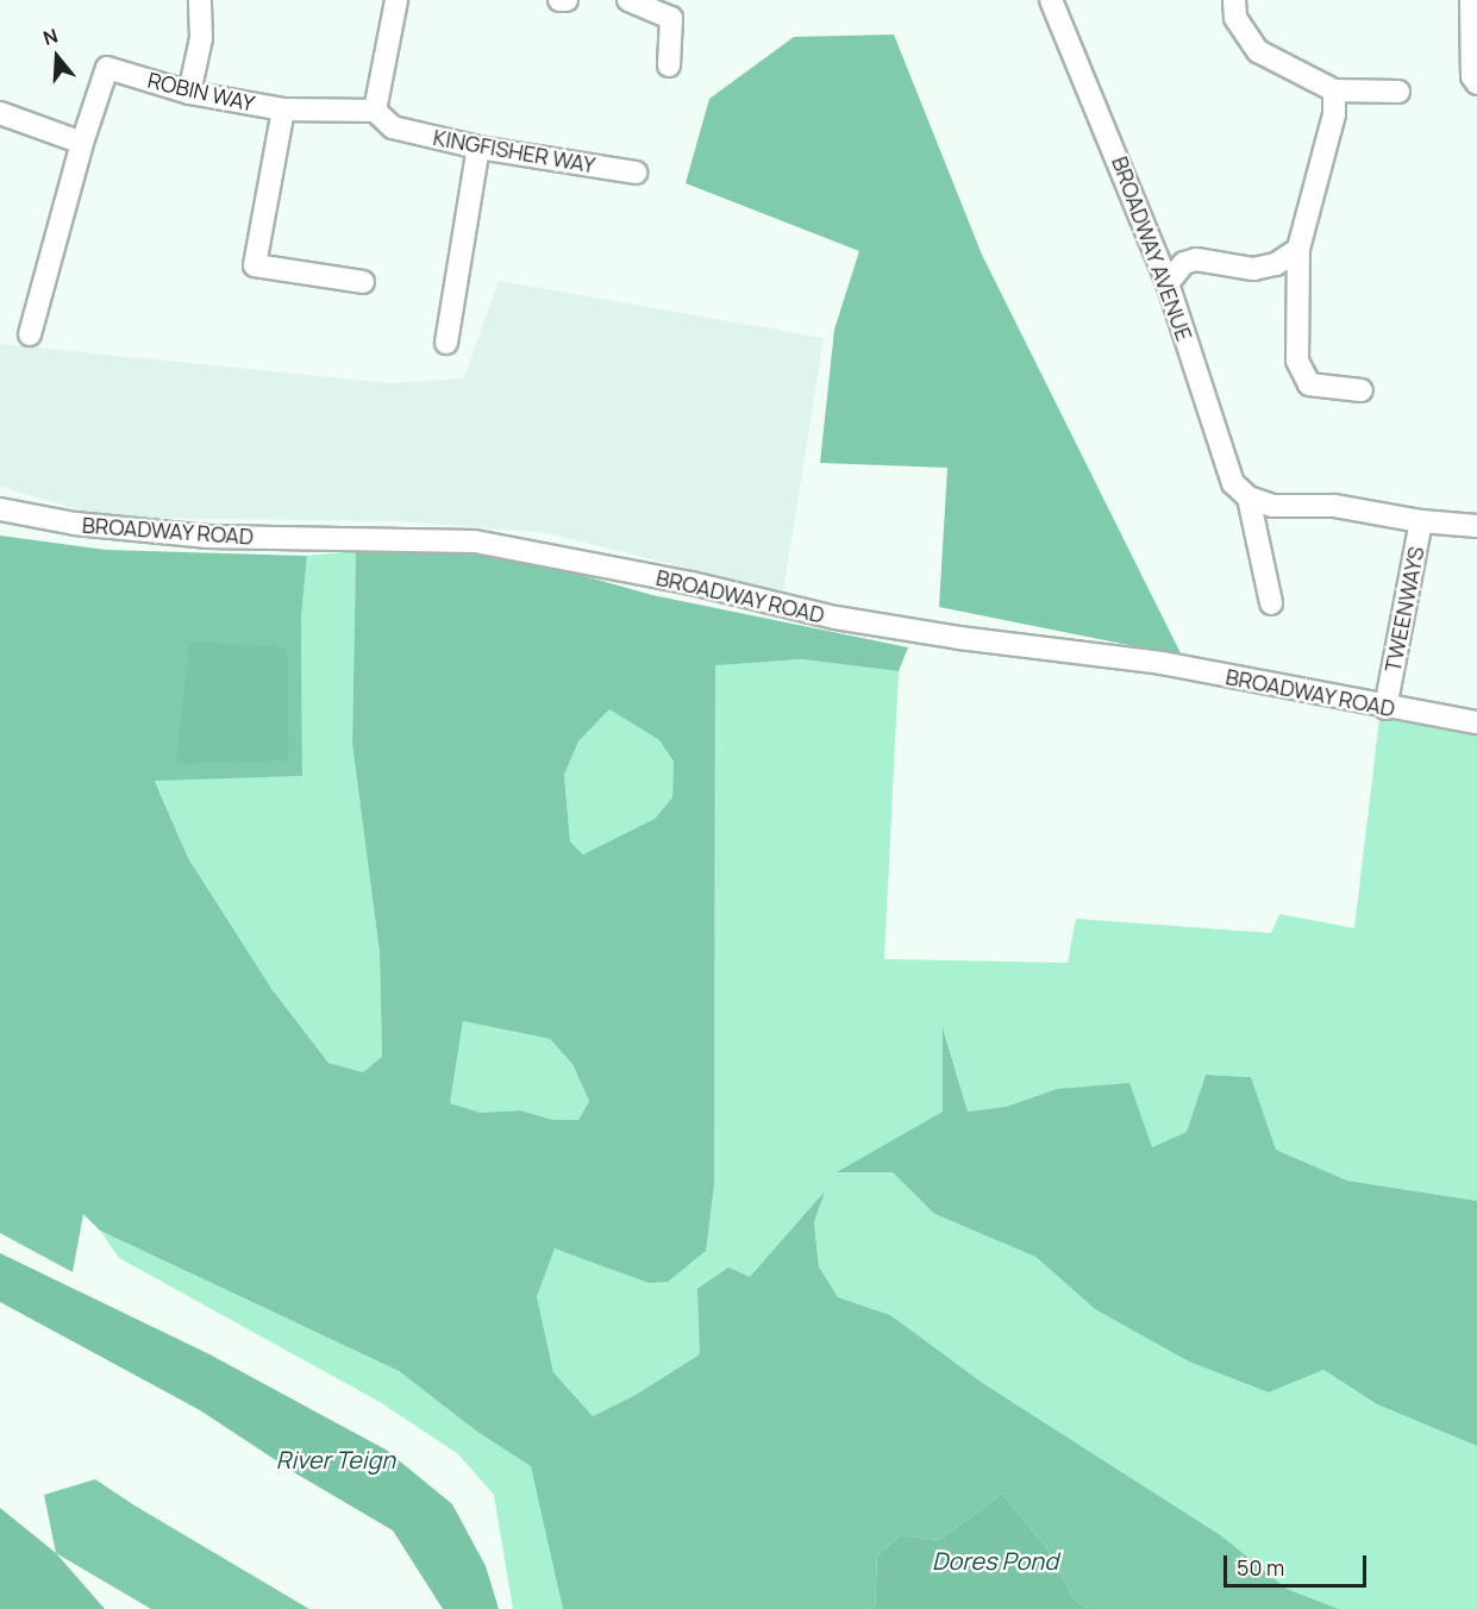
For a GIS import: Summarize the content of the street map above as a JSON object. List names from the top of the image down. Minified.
{"streets":{"street":["ROBIN WAY","KINGFISHER WAY","BROADWAY AVENUE","BROADWAY ROAD","TWEENWAYS"]},"crossings":[["ROBIN WAY","KINGFISHER WAY"],["BROADWAY ROAD","TWEENWAYS"]],"water":["River Teign","Dores Pond"],"scale_bar":"50 m","north":"top"}
